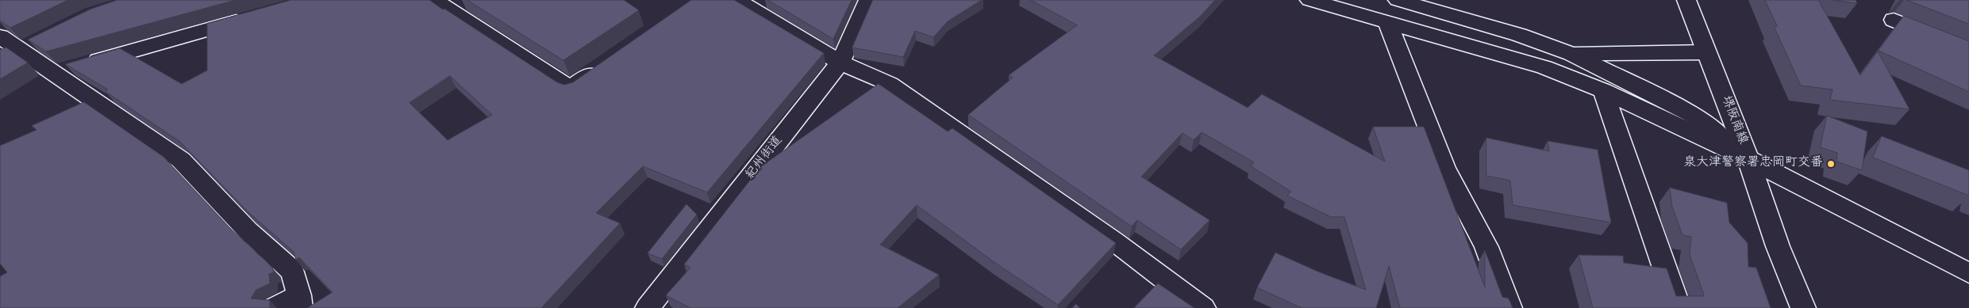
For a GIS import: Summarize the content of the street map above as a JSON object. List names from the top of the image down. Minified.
{"streets":{"street":["堺阪南線","紀州街道"]},"places":["泉大津警察署忠岡町交番"]}
